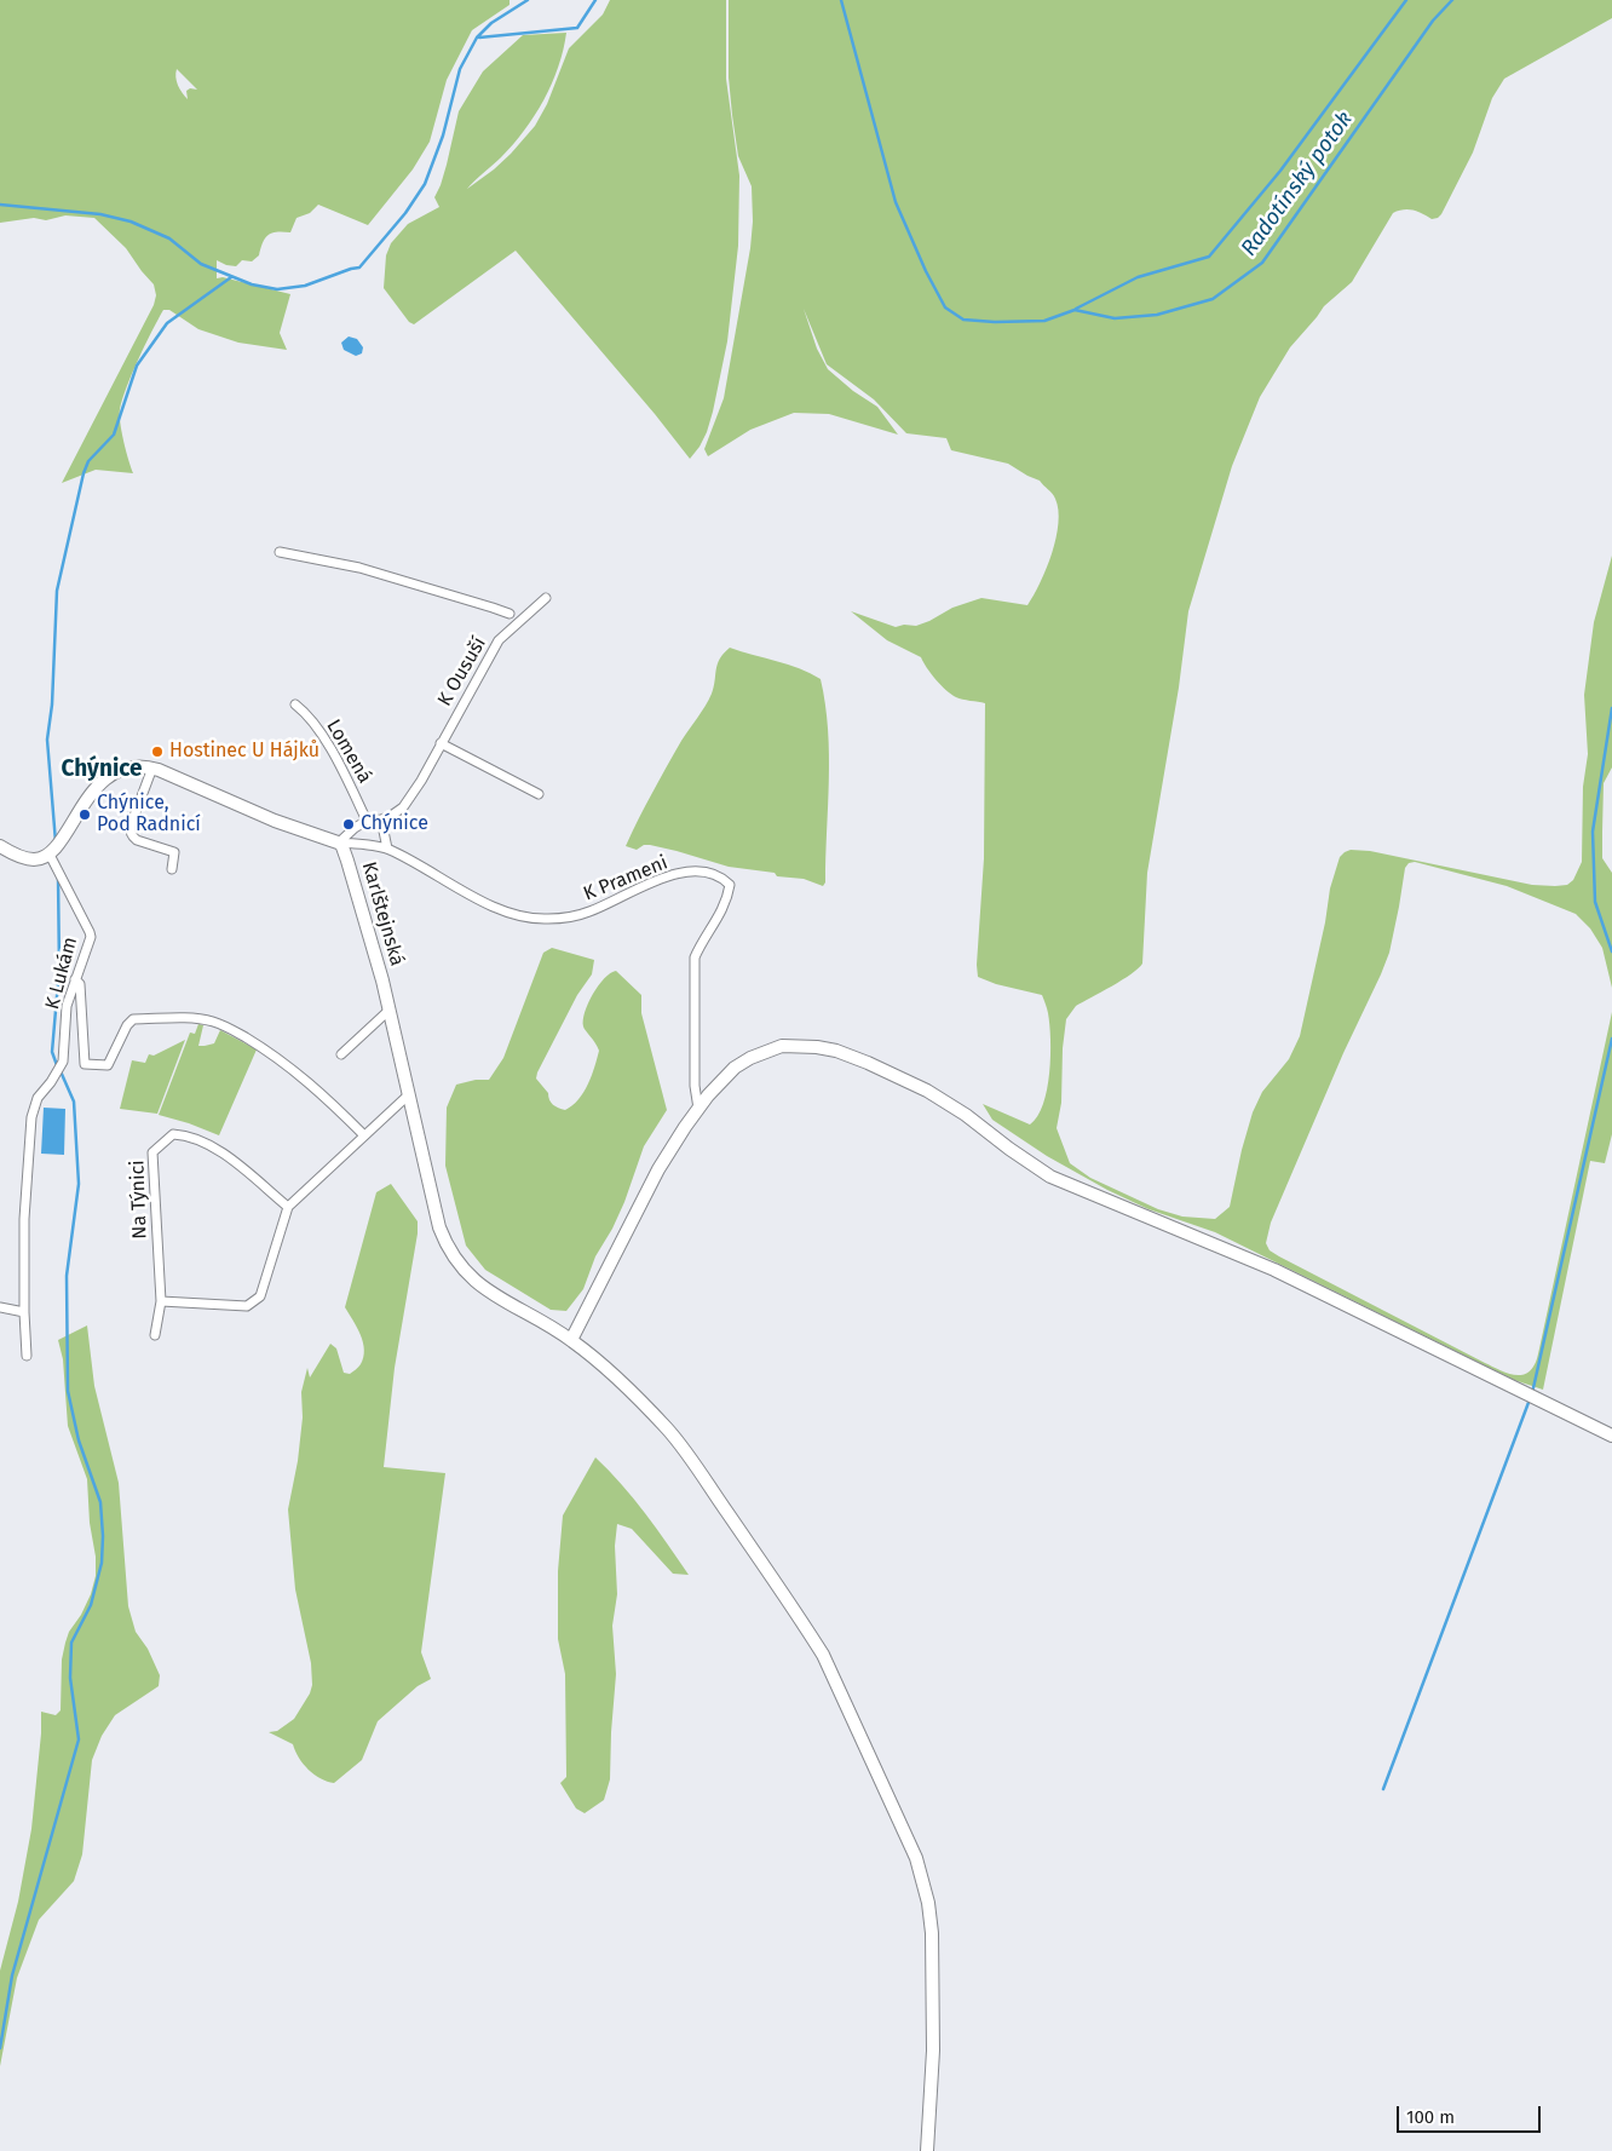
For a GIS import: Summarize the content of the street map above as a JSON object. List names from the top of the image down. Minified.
{"streets":{"main road":["Karlštejnská"],"street":["K Ousuší","Lomená","K Prameni","K Lukám","Na Týnici"]},"crossings":[["Karlštejnská","K Lukám"]],"districts":["Chýnice"],"water":["Radotínský potok"],"places":["Hostinec U Hájků","Chýnice, Pod Radnicí","Chýnice"],"scale_bar":"100 m"}
